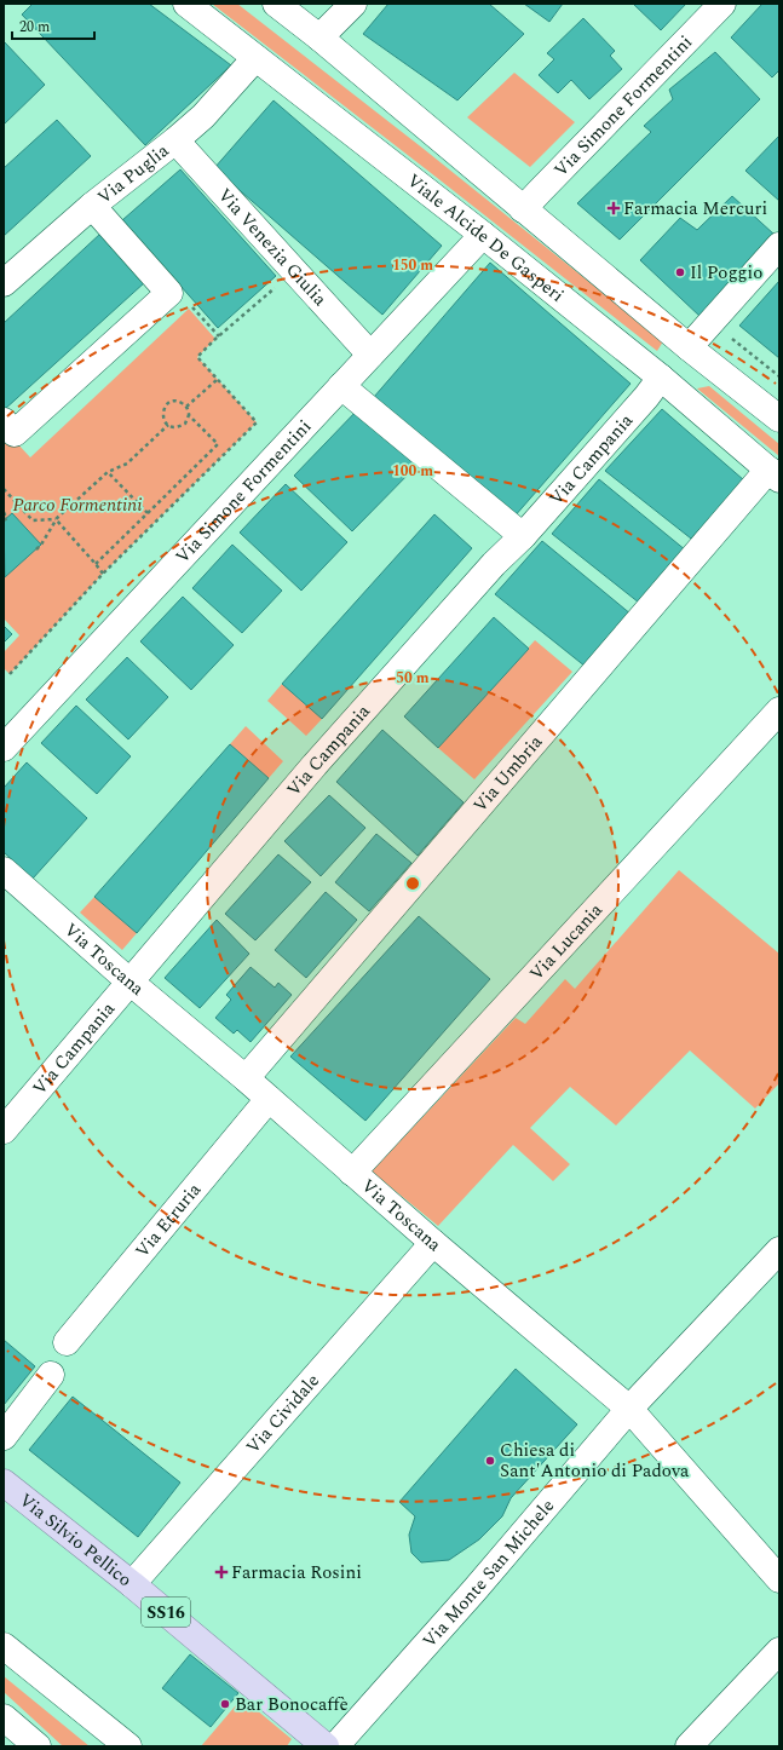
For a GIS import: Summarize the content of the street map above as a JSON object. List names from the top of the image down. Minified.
{"streets":{"main road":["Via Silvio Pellico","SS16"],"street":["Via Simone Formentini","Via Puglia","Viale Alcide De Gasperi","Via Venezia Giulia","Via Campania","Via Umbria","Via Lucania","Via Toscana","Via Etruria","Via Cividale","Via Monte San Michele"]},"crossings":[["Via Simone Formentini","Viale Alcide De Gasperi"],["Via Simone Formentini","Via Venezia Giulia"],["Via Puglia","Viale Alcide De Gasperi"],["Via Puglia","Via Venezia Giulia"],["Viale Alcide De Gasperi","Via Campania"],["Viale Alcide De Gasperi","Via Umbria"],["Via Campania","Via Toscana"],["Via Umbria","Via Toscana"],["Via Lucania","Via Toscana"],["Via Toscana","Via Etruria"],["Via Toscana","Via Cividale"],["Via Toscana","Via Monte San Michele"],["Via Cividale","Via Silvio Pellico"]],"parks":["Parco Formentini"],"places":{"health":["Farmacia Mercuri","Farmacia Rosini"],"other":["Il Poggio","Chiesa di Sant'Antonio di Padova","Bar Bonocaffè"]},"scale_bar":"20 m","rings":["150 m","100 m","50 m"]}
